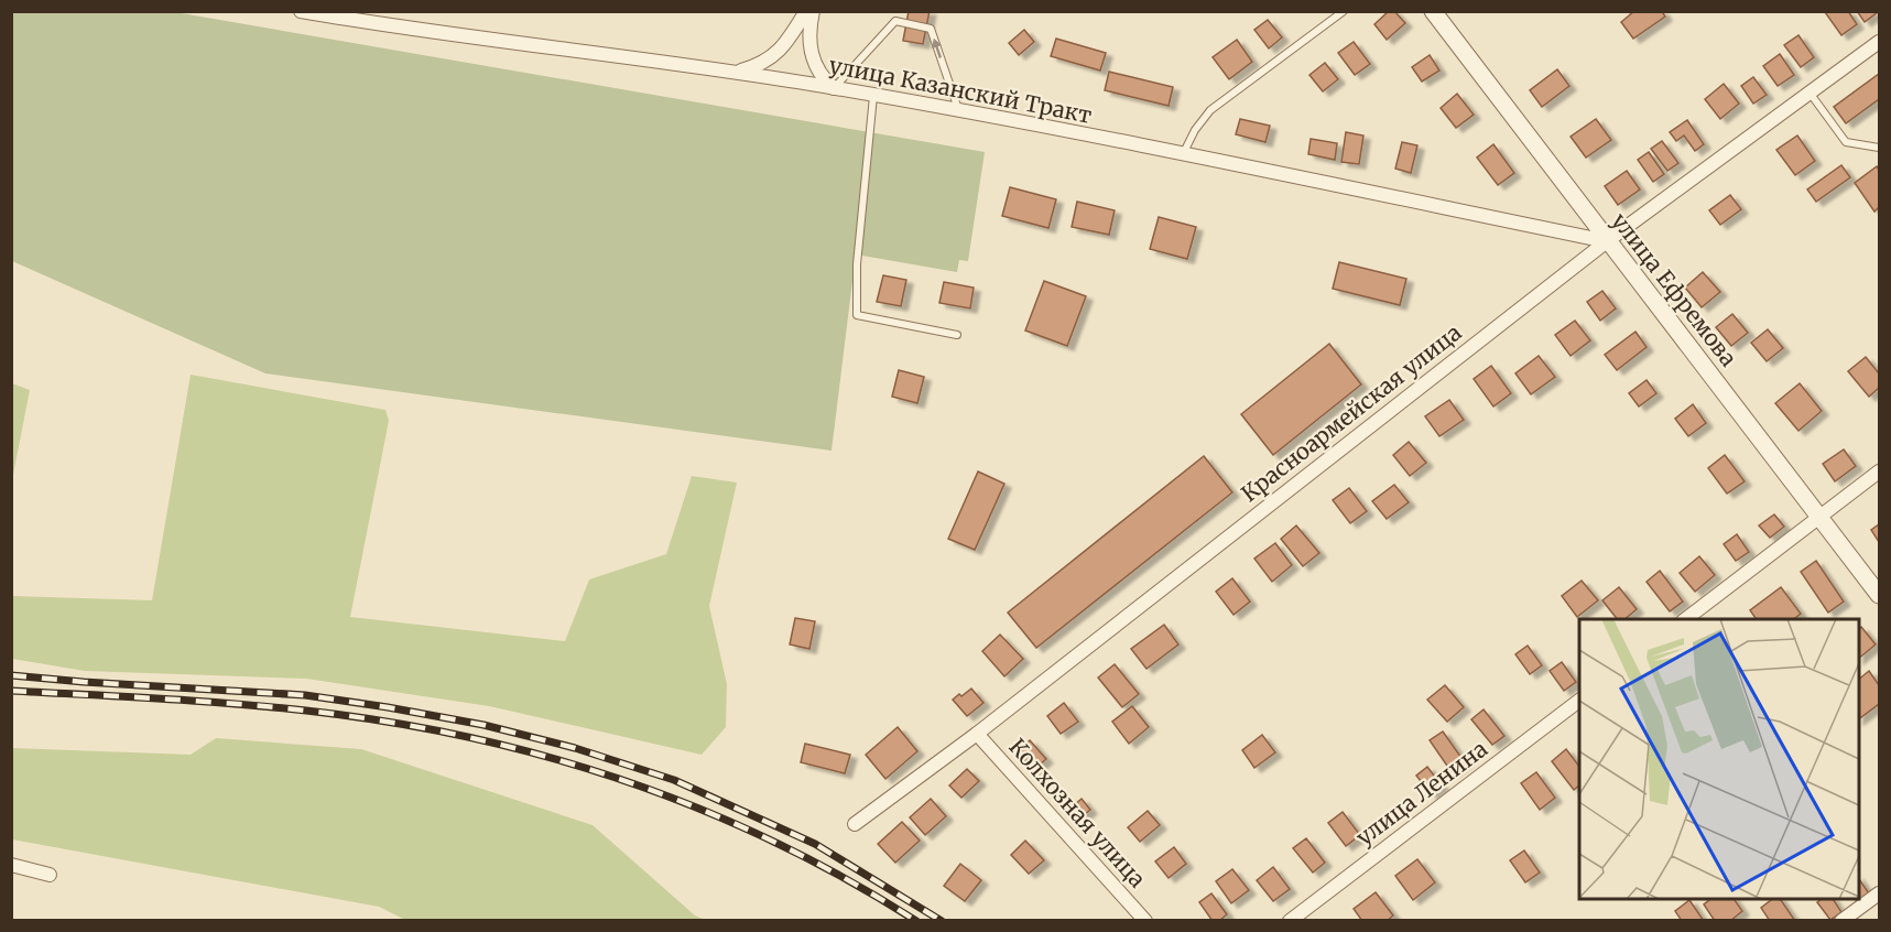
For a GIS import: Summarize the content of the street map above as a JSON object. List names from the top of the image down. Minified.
{"streets":{"street":["улица Казанский Тракт","улица Ефремова","Красноармейская улица","улица Ленина","Колхозная улица"]},"crossings":[["улица Казанский Тракт","улица Ефремова"],["улица Казанский Тракт","Красноармейская улица"],["улица Ефремова","Красноармейская улица"],["Красноармейская улица","Колхозная улица"]]}
